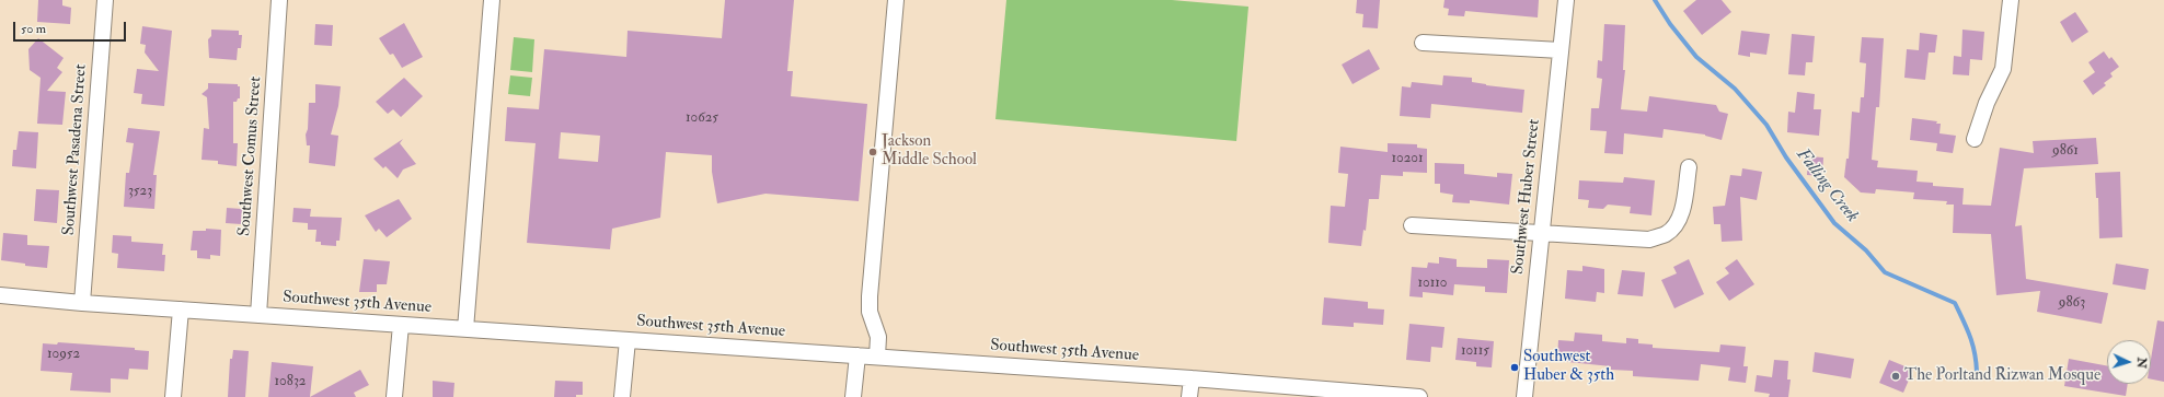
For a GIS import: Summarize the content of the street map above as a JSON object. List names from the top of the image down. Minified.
{"streets":{"street":["Southwest Pasadena Street","Southwest Comus Street","Southwest Huber Street","Southwest 35th Avenue"]},"crossings":[["Southwest Pasadena Street","Southwest 35th Avenue"],["Southwest Comus Street","Southwest 35th Avenue"]],"water":["Falling Creek"],"places":["Jackson Middle School","Southwest Huber & 35th","The Porltand Rizwan Mosque"],"house_numbers":["10625","9861","10201","3523","10110","9863","10115","10952","10832"],"scale_bar":"50 m","north":"right"}
